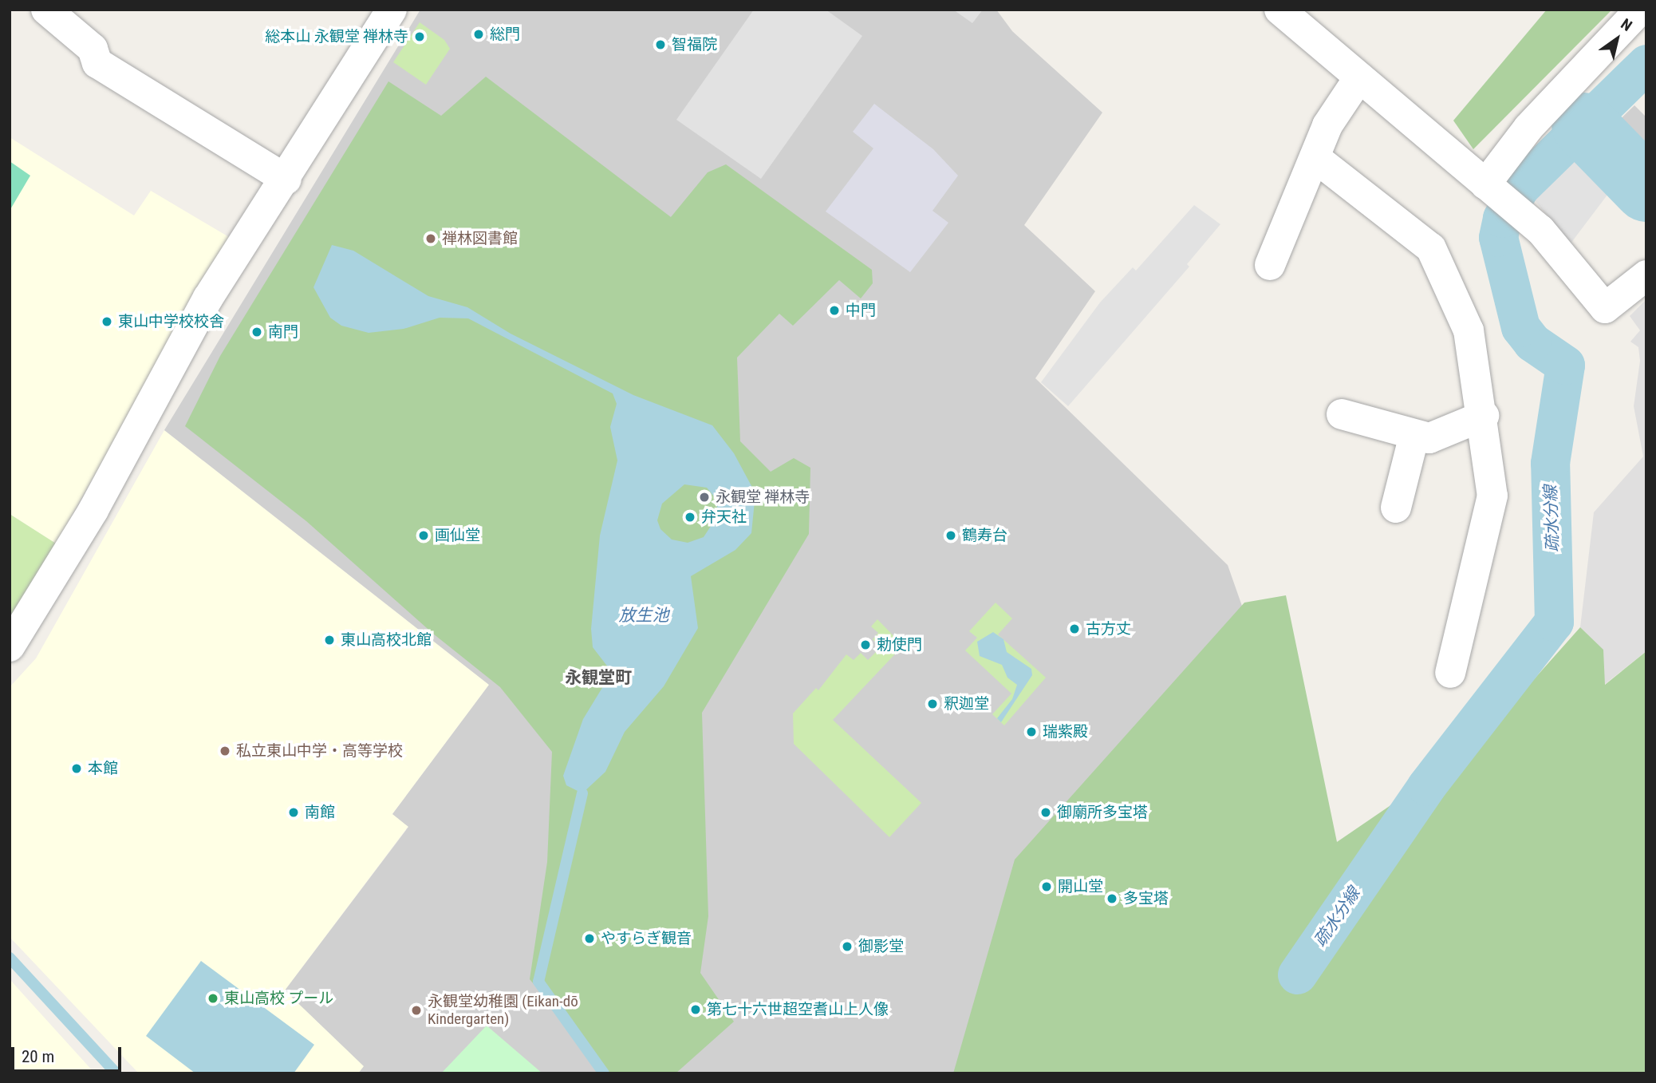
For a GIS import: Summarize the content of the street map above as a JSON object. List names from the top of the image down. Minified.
{"districts":["永観堂町"],"water":["疏水分線","放生池"],"places":["総門","総本山 永観堂 禅林寺","智福院","禅林図書館","中門","東山中学校校舎","南門","永観堂 禅林寺","弁天社","画仙堂","鶴寿台","古方丈","東山高校北館","勅使門","釈迦堂","瑞紫殿","私立東山中学・高等学校","本館","南館","御廟所多宝塔","開山堂","多宝塔","やすらぎ観音","御影堂","東山高校 プール","第七十六世超空耆山上人像","永観堂幼稚園 (Eikan-dō Kindergarten)"],"scale_bar":"20 m","north":"top right"}
